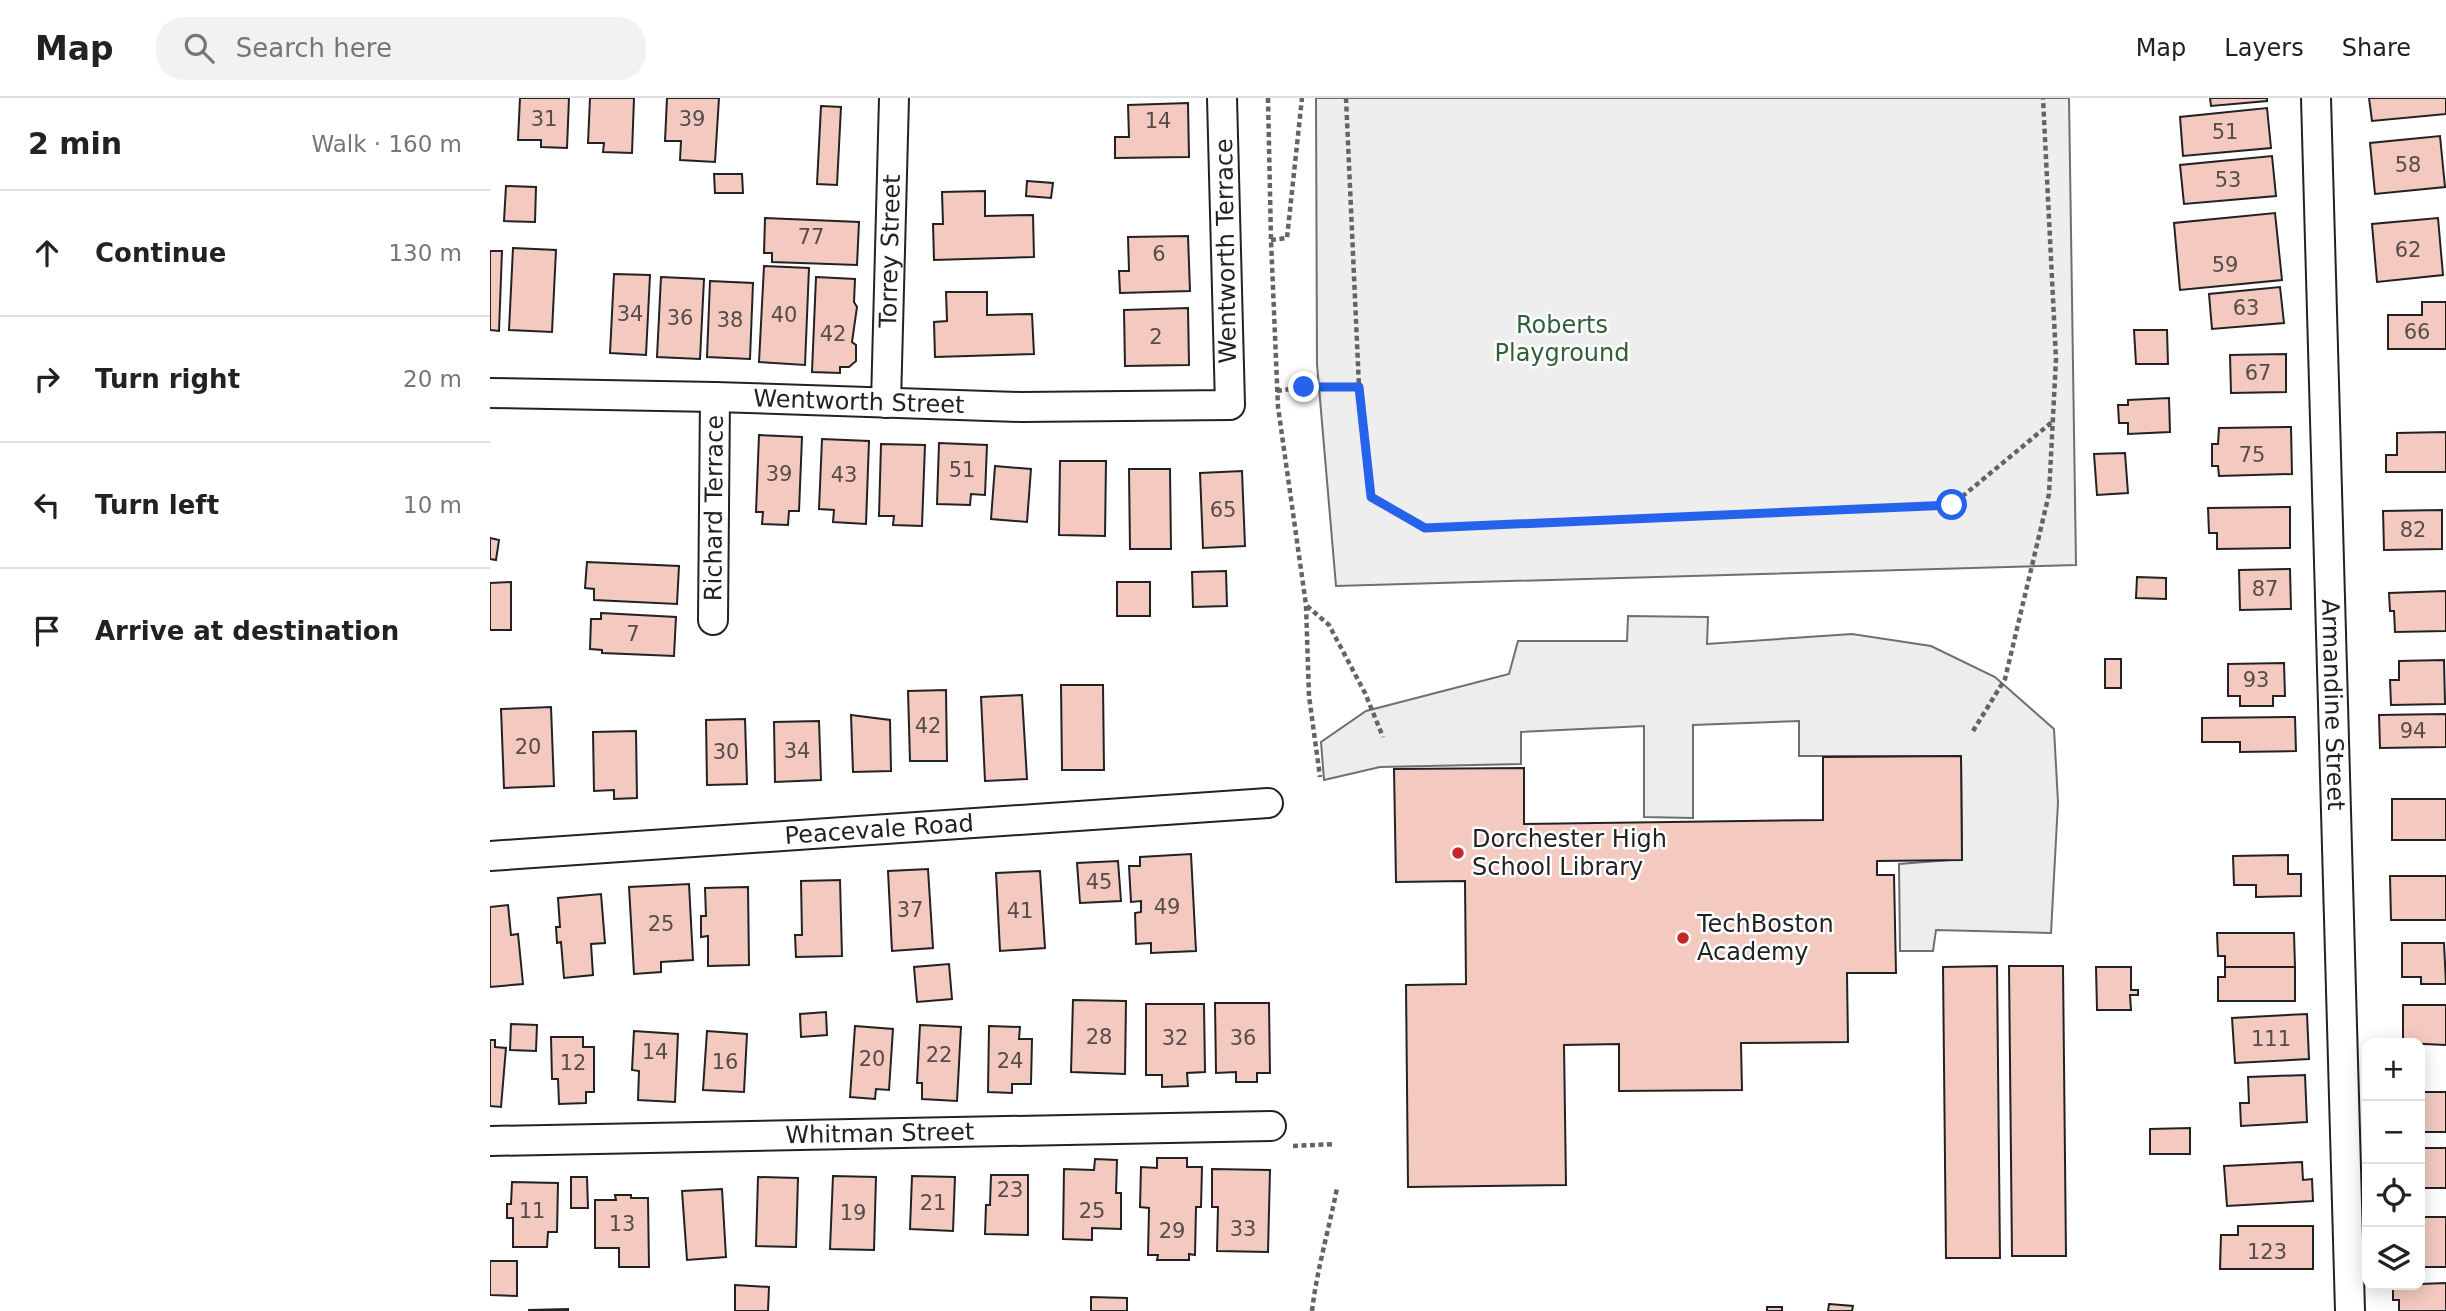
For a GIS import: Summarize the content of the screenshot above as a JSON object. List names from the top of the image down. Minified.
{"streets":{"street":["Torrey Street","Wentworth Terrace","Wentworth Street","Richard Terrace","Armandine Street","Peacevale Road","Whitman Street"]},"crossings":[["Torrey Street","Wentworth Street"],["Wentworth Terrace","Wentworth Street"],["Wentworth Street","Richard Terrace"]],"parks":["Roberts Playground"],"places":["Dorchester High School Library","TechBoston Academy"],"house_numbers":["31","39","14","51","58","53","77","62","6","59","63","34","40","36","38","66","42","2","67","75","51","39","43","65","82","87","7","93","42","94","20","34","30","45","49","37","41","25","28","32","36","111","14","22","20","24","16","12","23","21","11","25","19","13","33","29","123"],"page":{"header":"Map","search":"Search here","nav":["Map","Layers","Share"],"heading":["2 min","Walk · 160 m"],"list":[["Continue","130 m"],["Turn right","20 m"],["Turn left","10 m"],"Arrive at destination"],"map_buttons":["+","−"]}}
